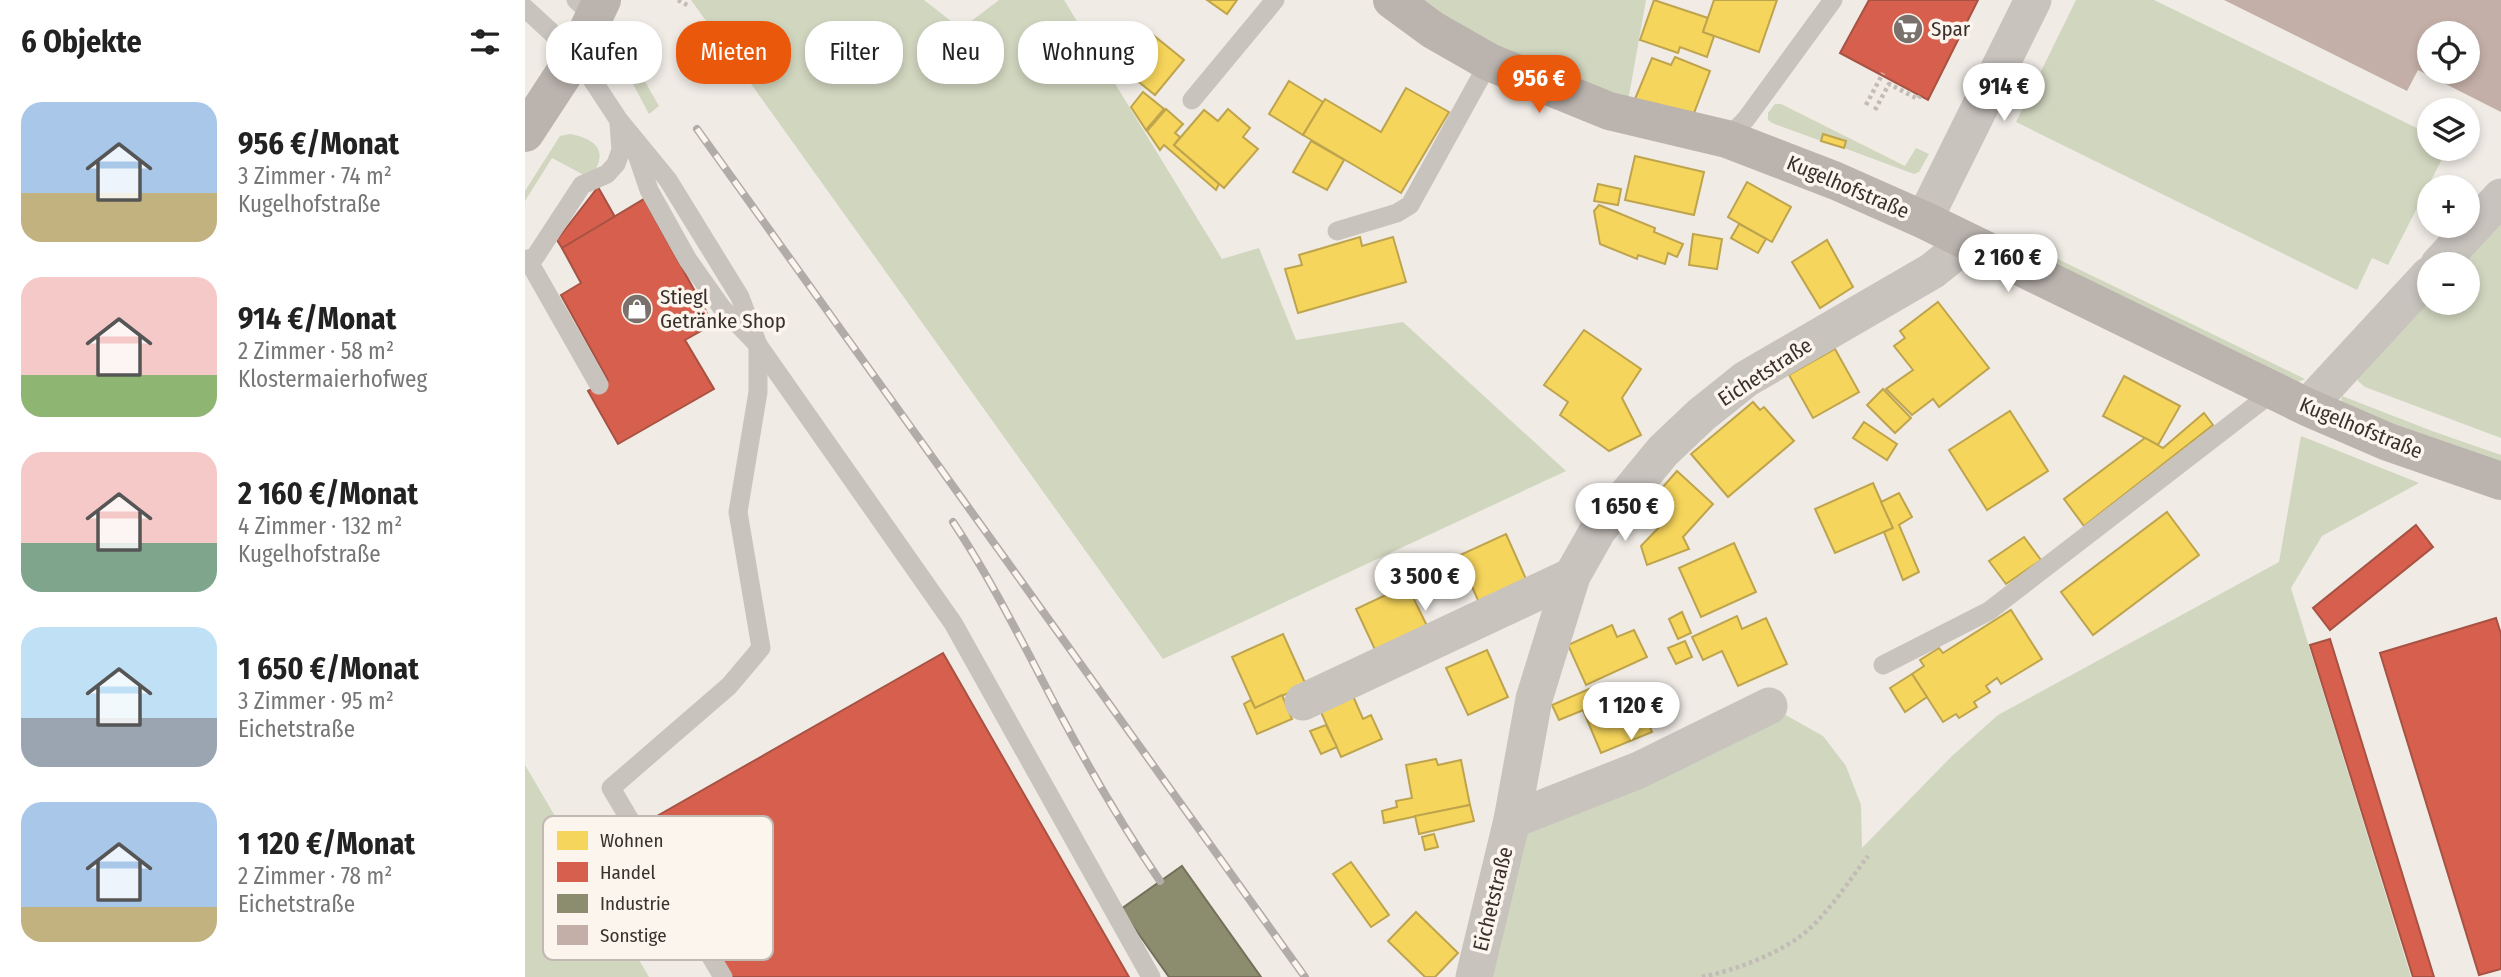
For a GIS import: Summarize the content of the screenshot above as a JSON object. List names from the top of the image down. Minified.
{"streets":{"street":["Kugelhofstraße","Eichetstraße"]},"crossings":[["Kugelhofstraße","Eichetstraße"]],"places":{"supermarket":["Spar"],"shop":["Stiegl Getränke Shop"]},"legend":["Wohnen","Handel","Industrie","Sonstige"],"page":{"heading":"6 Objekte","map_buttons":["+","−"],"chip":["Kaufen","Mieten","Filter","Neu","Wohnung"],"price":["956 €","914 €","2 160 €","1 650 €","3 500 €","1 120 €"],"list":[{"name":"956 €/Monat","note":"3 Zimmer · 74 m² · Kugelhofstraße"},{"name":"914 €/Monat","note":"2 Zimmer · 58 m² · Klostermaierhofweg"},{"name":"2 160 €/Monat","note":"4 Zimmer · 132 m² · Kugelhofstraße"},{"name":"1 650 €/Monat","note":"3 Zimmer · 95 m² · Eichetstraße"},{"name":"1 120 €/Monat","note":"2 Zimmer · 78 m² · Eichetstraße"}]}}
